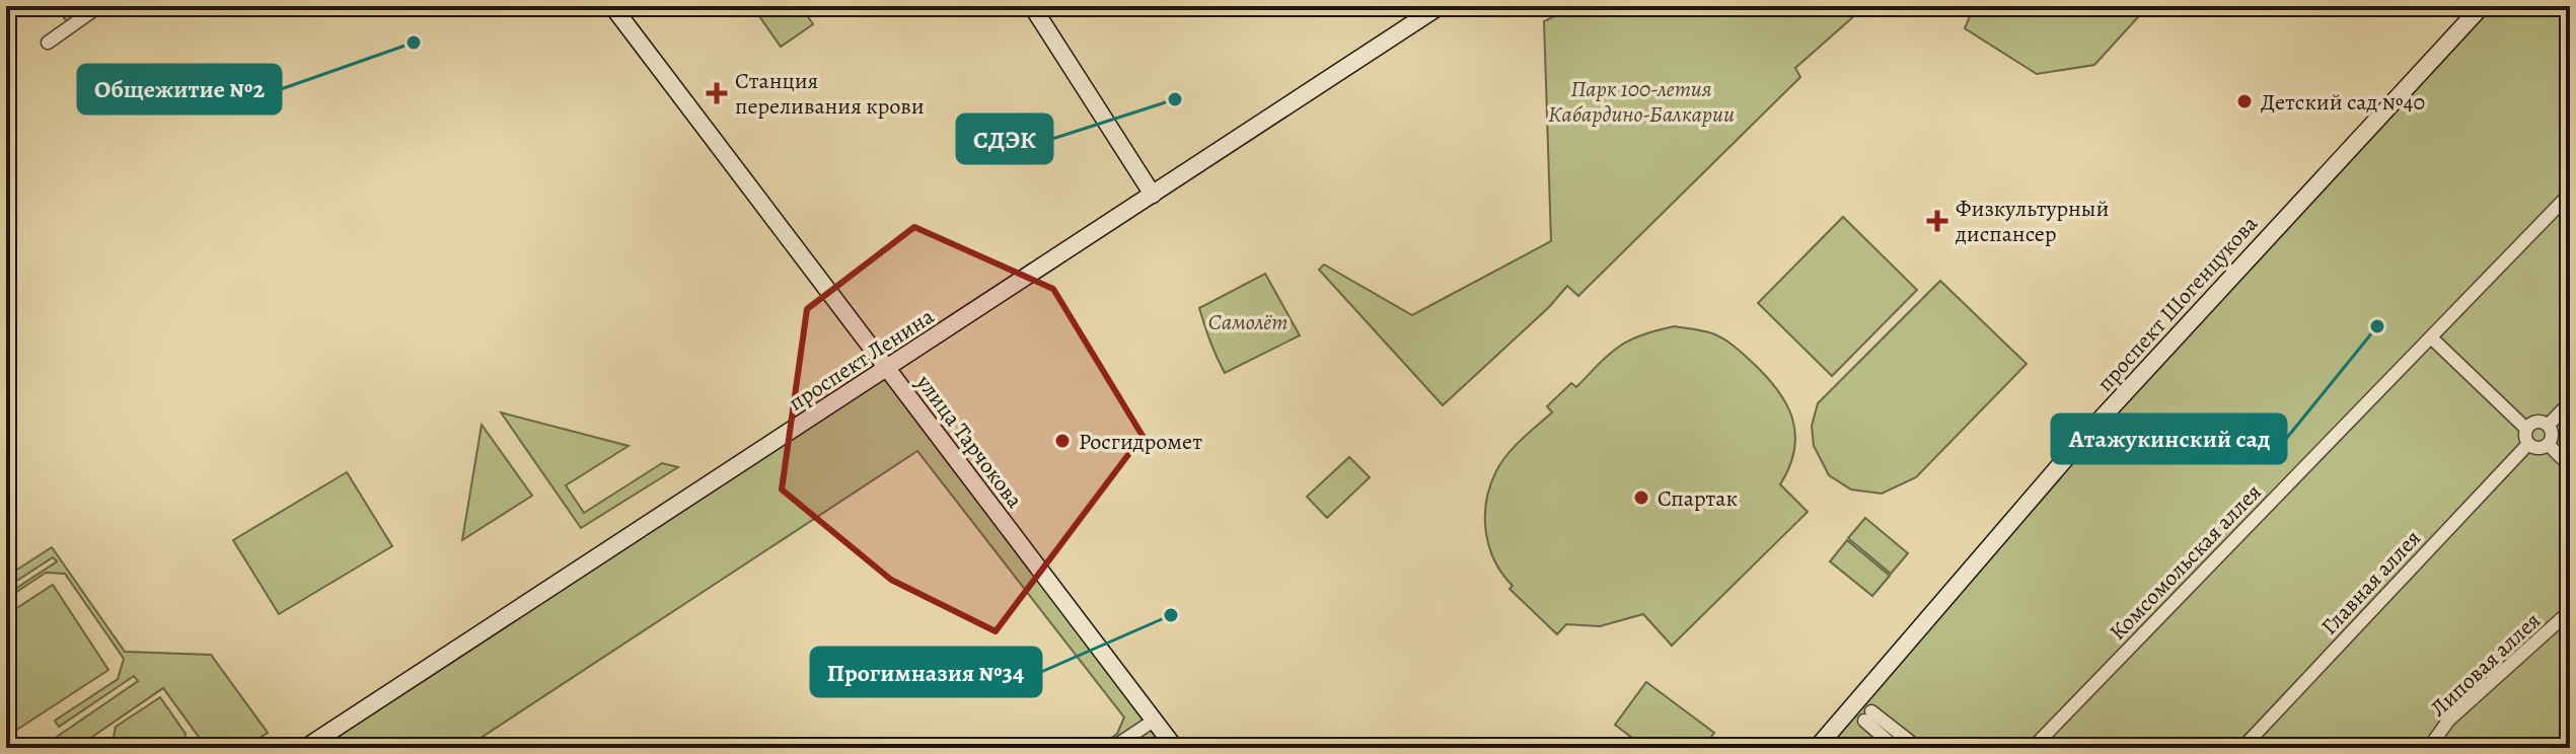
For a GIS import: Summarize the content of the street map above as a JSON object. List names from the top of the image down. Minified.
{"streets":{"street":["проспект Шогенцукова","проспект Ленина","улица Тарчокова","Комсомольская аллея","Главная аллея","Липовая аллея"]},"crossings":[["проспект Ленина","улица Тарчокова"]],"parks":["Парк 100-летия Кабардино-Балкарии","Самолёт"],"places":{"other":["Общежитие №2","СДЭК","Детский сад №40","Атажукинский сад","Росгидромет","Спартак","Прогимназия №34"],"health":["Станция переливания крови","Физкультурный диспансер"]}}
